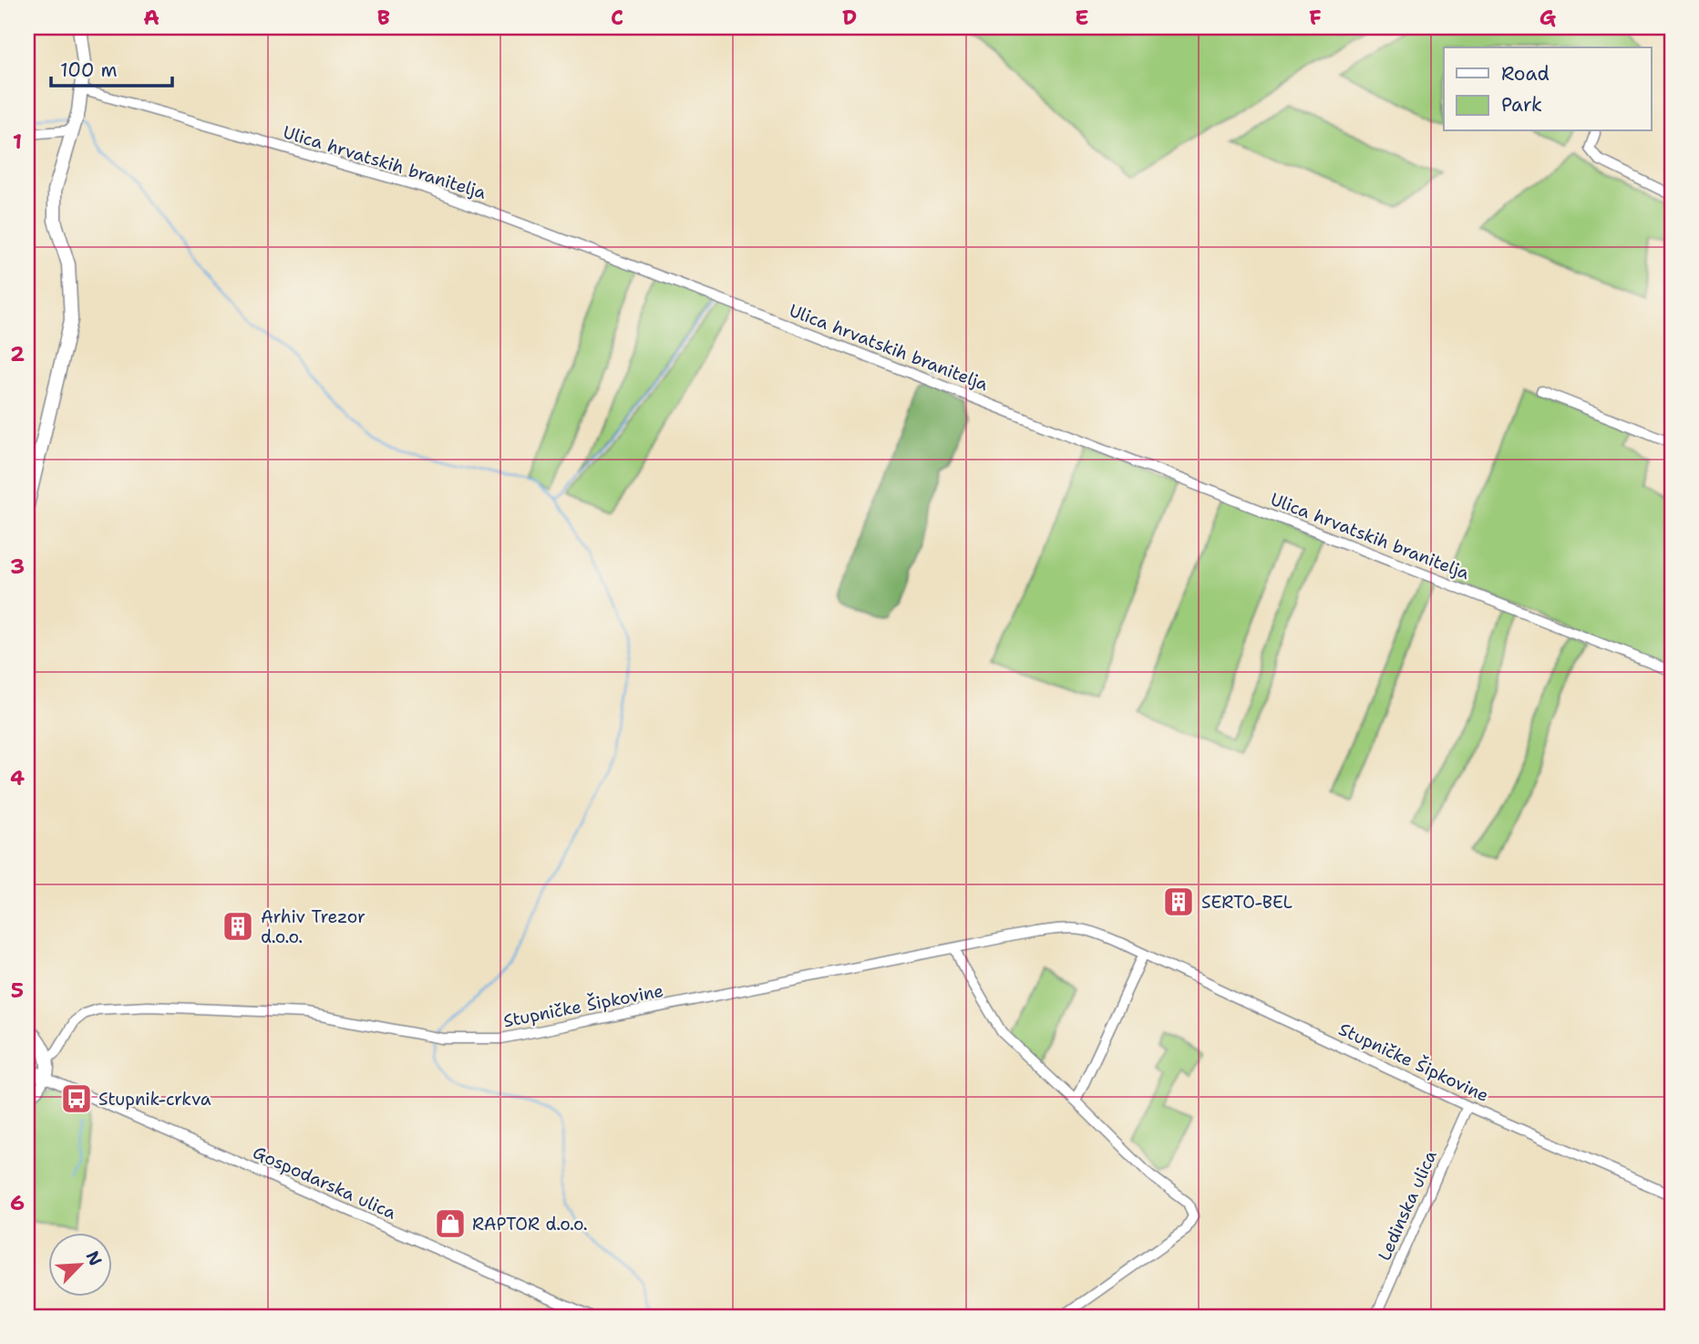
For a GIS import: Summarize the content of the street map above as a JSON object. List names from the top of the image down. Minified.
{"streets":{"street":["Ulica hrvatskih branitelja","Stupničke Šipkovine","Gospodarska ulica","Ledinska ulica"]},"crossings":[["Stupničke Šipkovine","Ledinska ulica"]],"places":{"building":["SERTO-BEL","Arhiv Trezor d.o.o."],"bus stop":["Stupnik-crkva"],"shop":["RAPTOR d.o.o."]},"legend":["Road","Park"],"scale_bar":"100 m","north":"top right","grid":{"columns":["A","B","C","D","E","F","G"],"rows":["1","2","3","4","5","6"]}}
